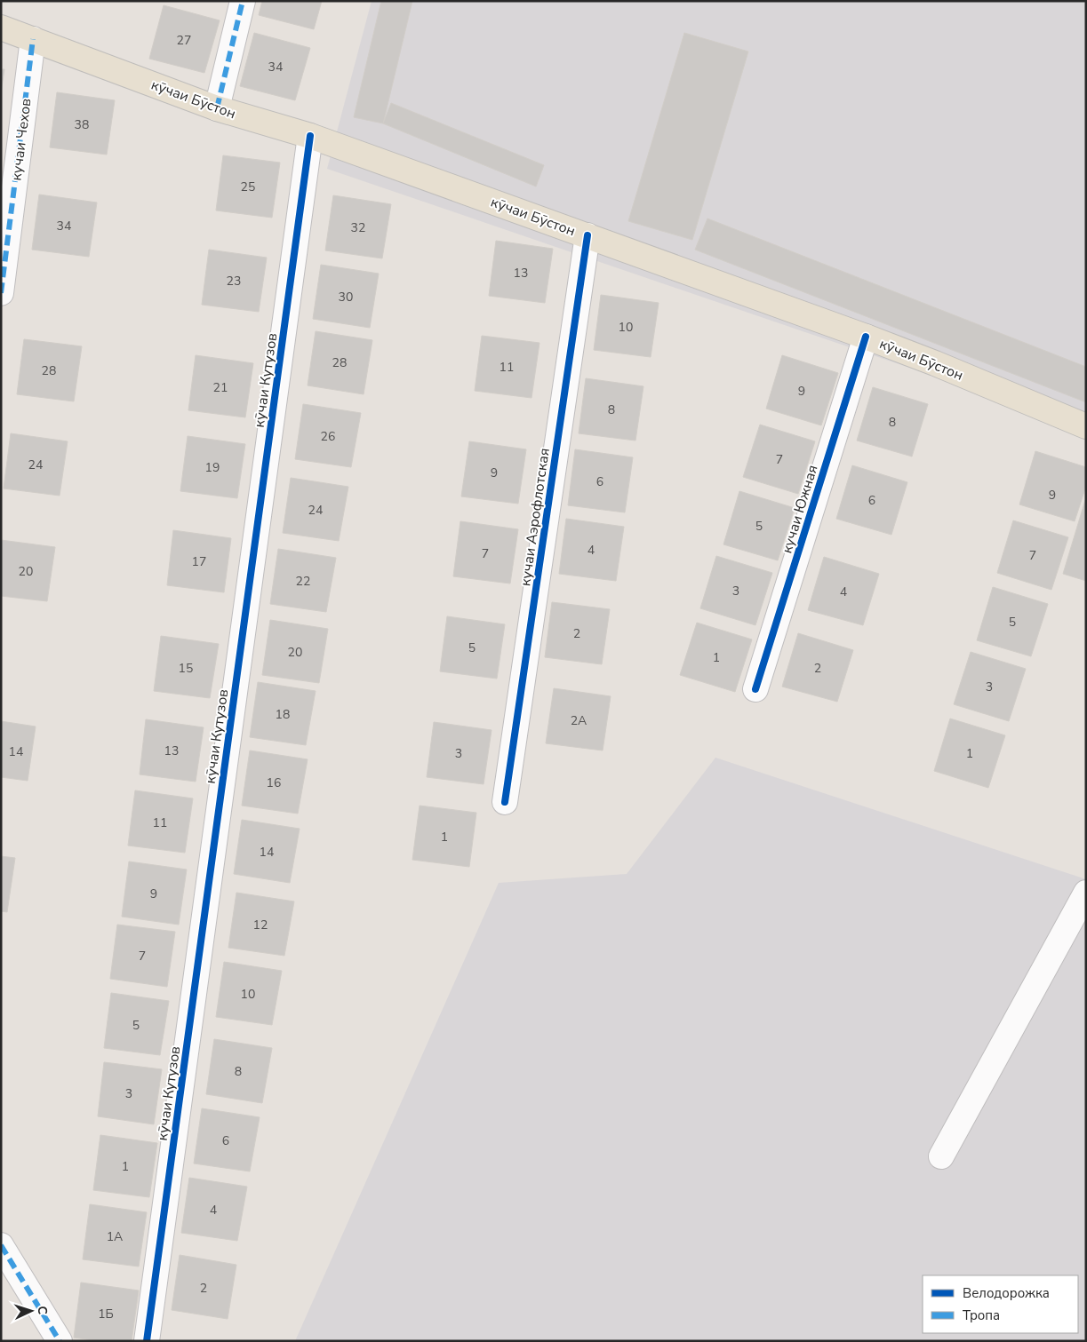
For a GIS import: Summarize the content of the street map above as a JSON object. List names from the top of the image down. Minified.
{"streets":{"main road":["кӯчаи Бӯстон"],"street":["кучаи Чехов","кӯчаи Кутузов","кучаи Южная","кучаи Аэрофлотская"]},"crossings":[["кӯчаи Бӯстон","кучаи Чехов"],["кӯчаи Бӯстон","кӯчаи Кутузов"],["кӯчаи Бӯстон","кучаи Южная"],["кӯчаи Бӯстон","кучаи Аэрофлотская"]],"house_numbers":["27","34","38","25","34","32","13","23","30","10","28","11","28","21","9","8","8","26","7","24","19","9","6","9","6","24","5","4","7","7","17","20","22","3","4","5","2","5","20","1","15","2","3","18","2А","13","14","3","1","16","11","1","14","9","12","7","10","5","8","3","6","1","4","1А","2","1Б"],"legend":["Велодорожка","Тропа"],"north":"right"}
